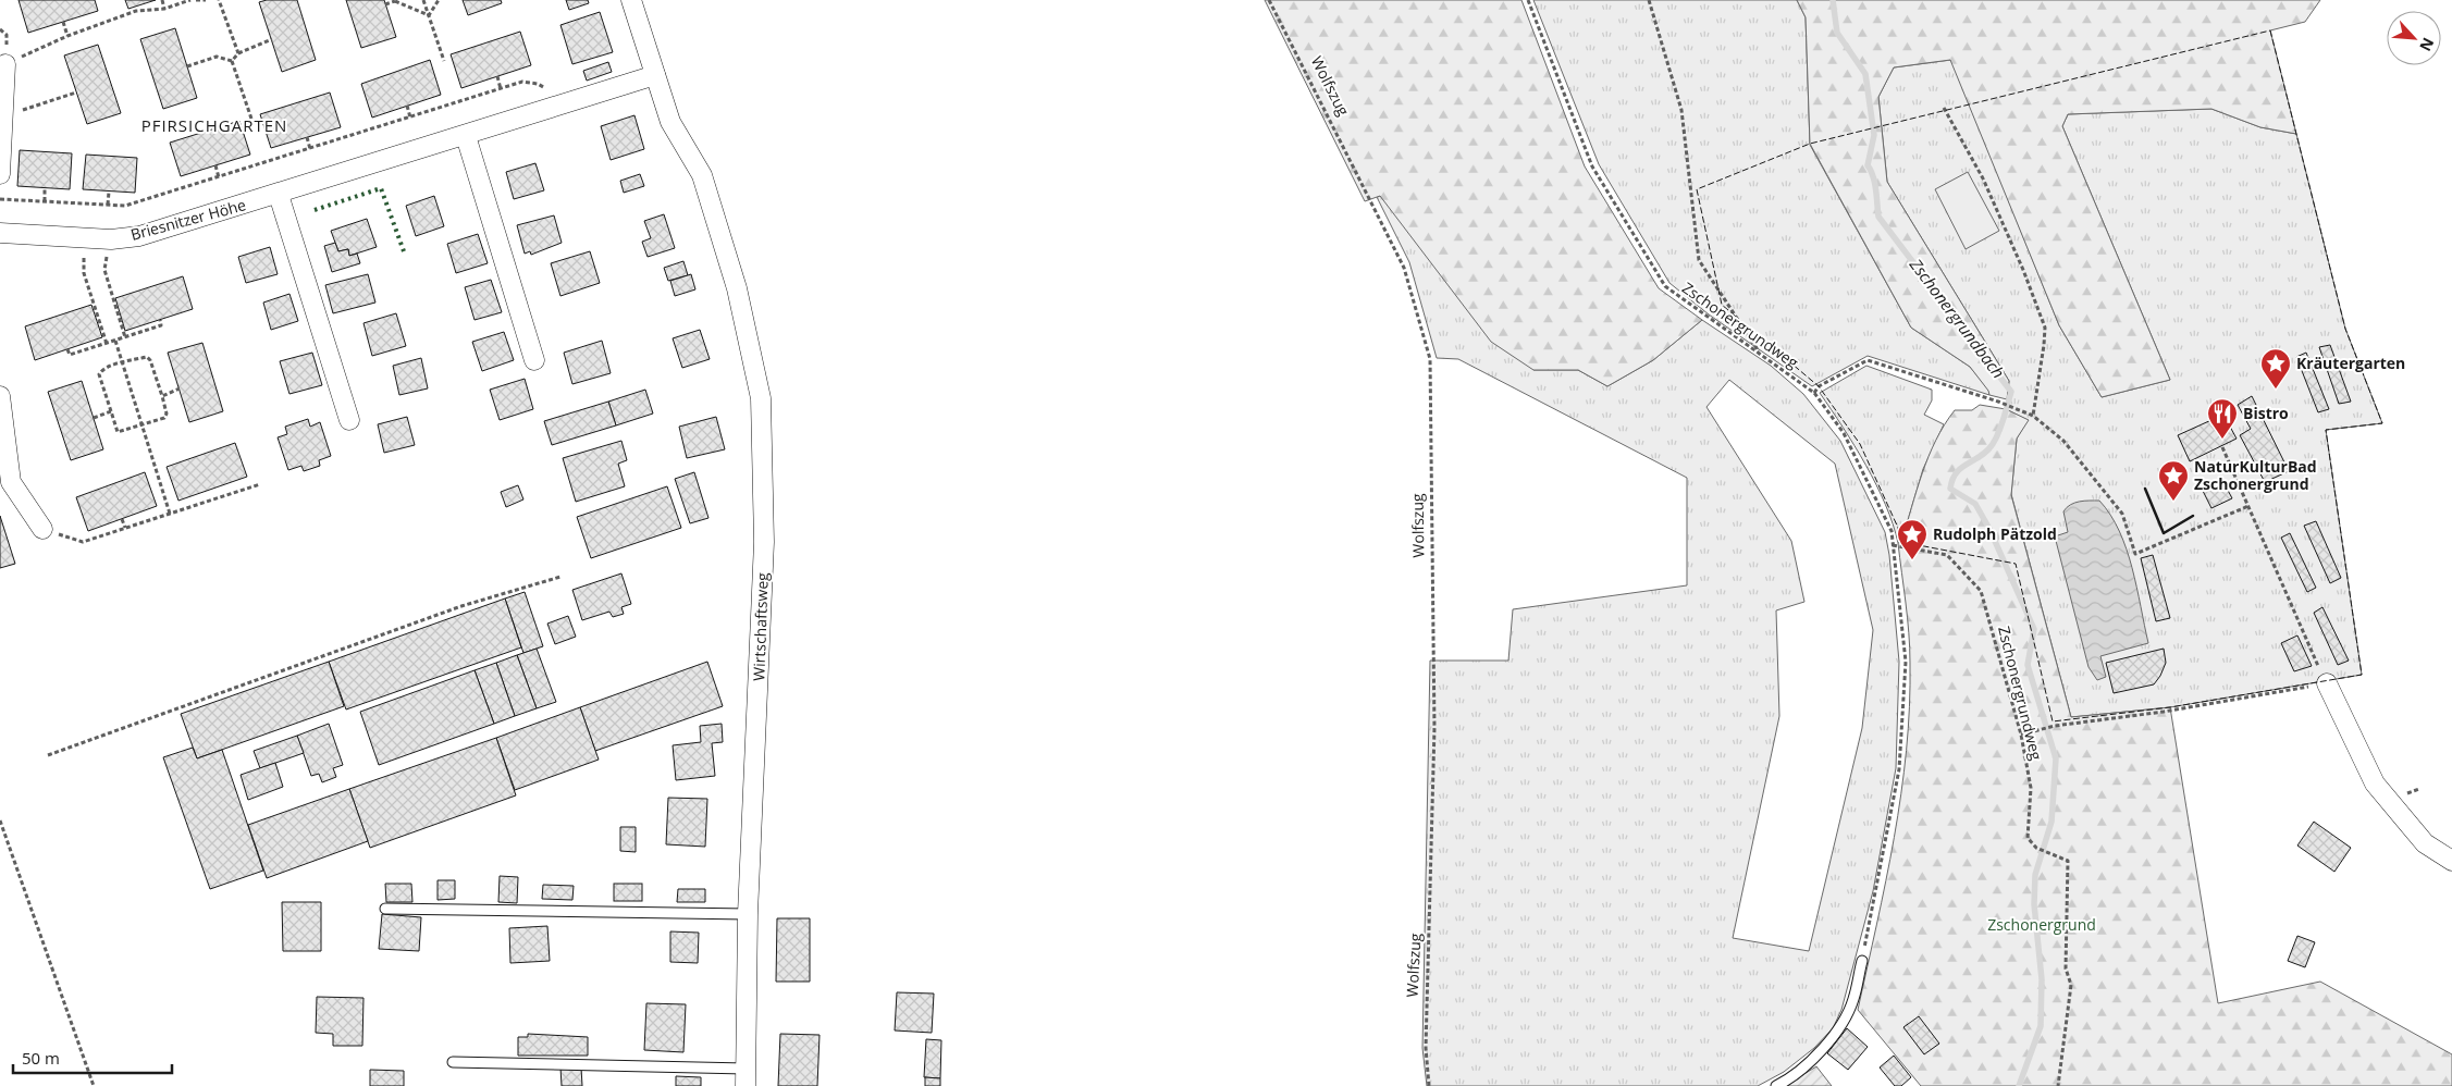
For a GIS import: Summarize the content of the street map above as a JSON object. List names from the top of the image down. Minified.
{"streets":{"street":["Briesnitzer Höhe","Wirtschaftsweg"],"path":["Wolfszug","Zschonergrundweg"]},"crossings":[["Briesnitzer Höhe","Wirtschaftsweg"]],"districts":["PFIRSICHGARTEN"],"water":["Zschonergrundbach"],"parks":["Zschonergrund"],"places":{"place":["Kräutergarten","NaturKulturBad Zschonergrund","Rudolph Pätzold"],"restaurant":["Bistro"]},"scale_bar":"50 m","north":"bottom right"}
